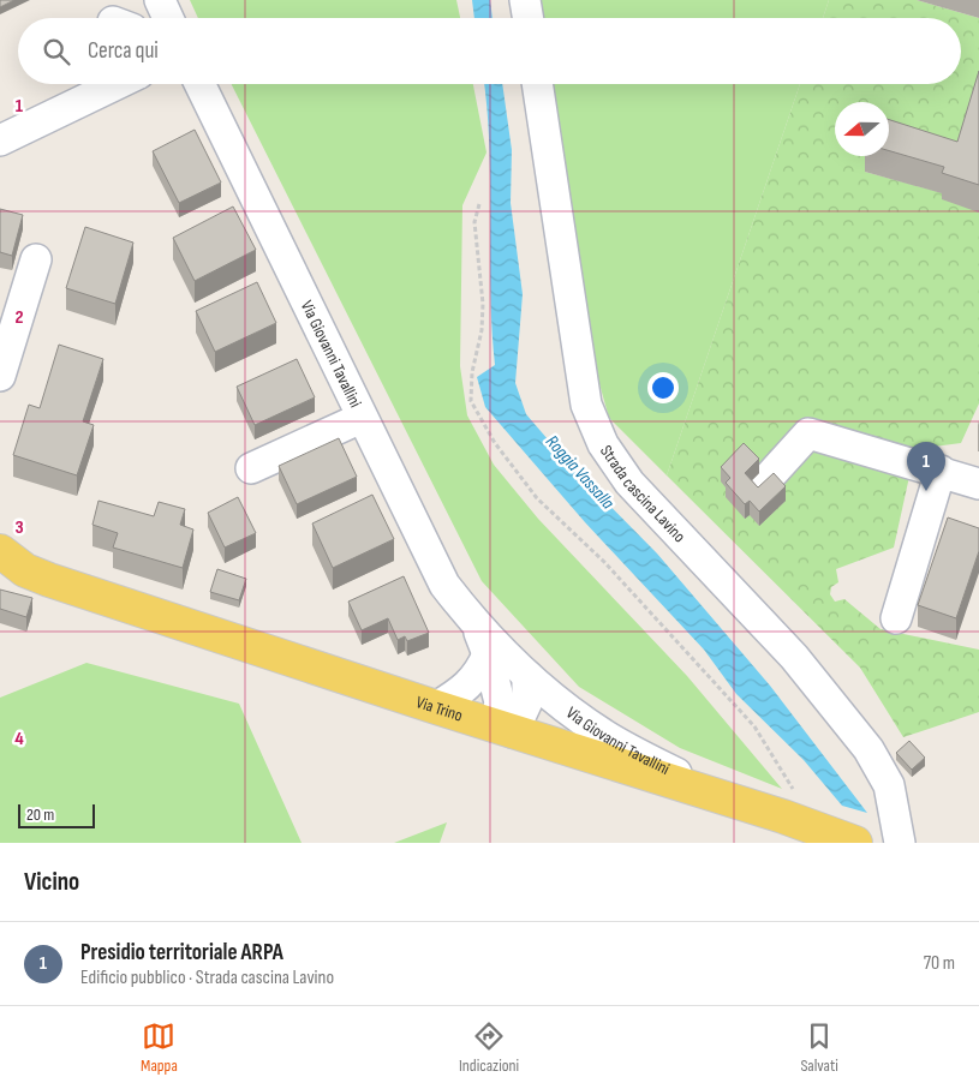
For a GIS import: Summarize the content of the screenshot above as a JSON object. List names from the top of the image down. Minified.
{"streets":{"main road":["Via Trino"],"street":["Via Giovanni Tavallini","Strada cascina Lavino"]},"crossings":[["Via Giovanni Tavallini","Via Trino"]],"water":["Roggia Vassalla"],"scale_bar":"20 m","north":"left","page":{"search":"Cerca qui","pins":"1","scale":"20 m","heading":"Vicino","list":[{"mark":"1","name":"Presidio territoriale ARPA","note":"Edificio pubblico · Strada cascina Lavino","value":"70 m"}],"nav":["Mappa","Indicazioni","Salvati"]},"grid":{"rows":["1","2","3","4"]}}
